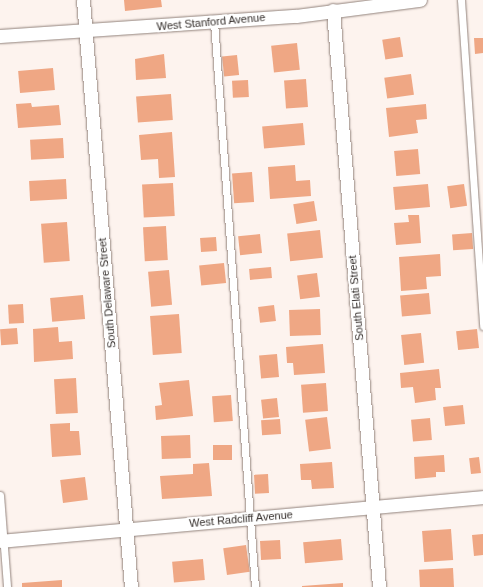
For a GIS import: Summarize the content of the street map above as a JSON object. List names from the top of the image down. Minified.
{"streets":{"street":["West Stanford Avenue","South Delaware Street","South Elati Street","West Radcliff Avenue"]},"crossings":[["West Stanford Avenue","South Delaware Street"],["West Stanford Avenue","South Elati Street"],["South Delaware Street","West Radcliff Avenue"],["South Elati Street","West Radcliff Avenue"]]}
